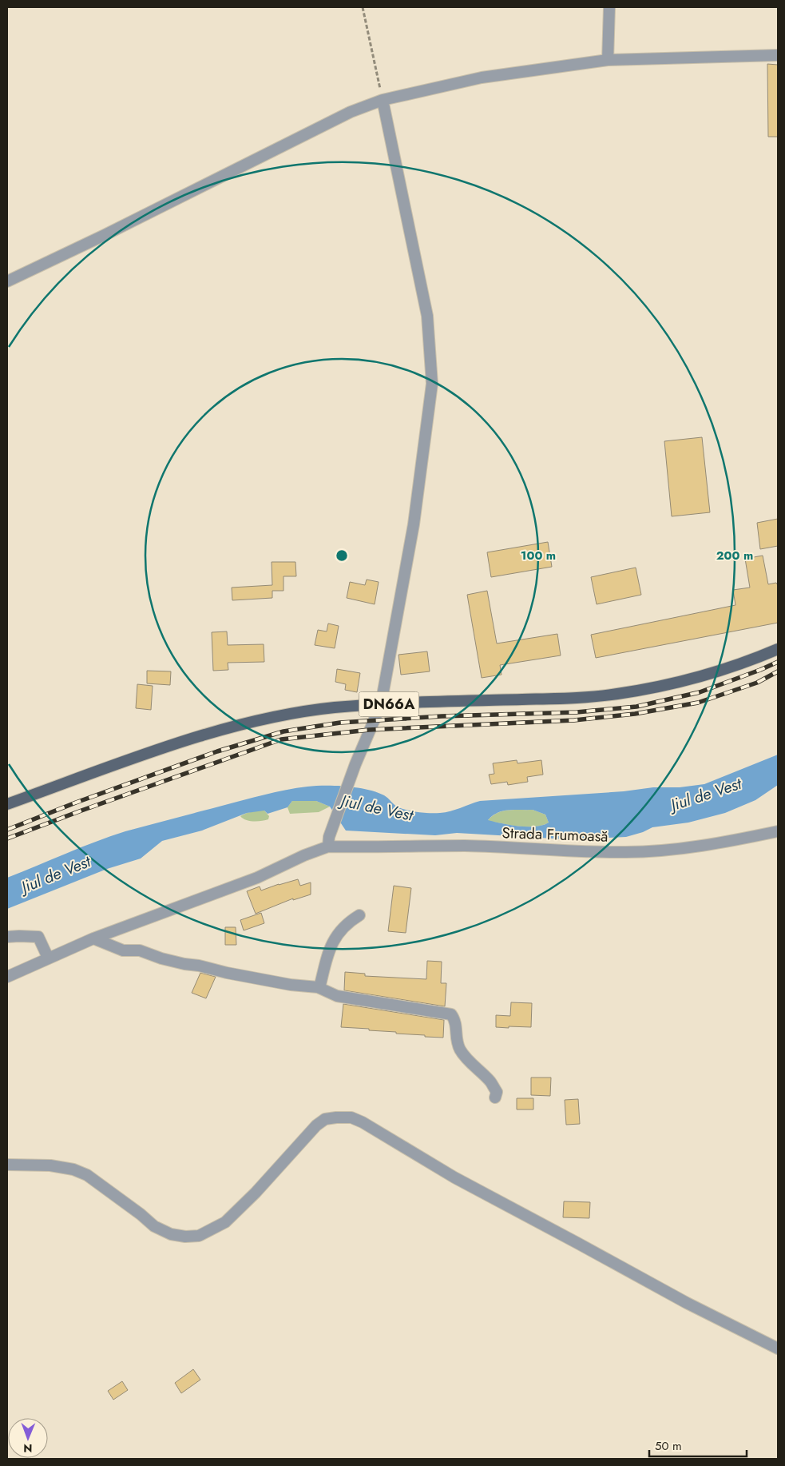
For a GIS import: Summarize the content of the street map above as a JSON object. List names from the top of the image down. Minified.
{"streets":{"main road":["DN66A"],"street":["Strada Frumoasă"]},"water":["Jiul de Vest"],"scale_bar":"50 m","north":"bottom","rings":["100 m","200 m"]}
